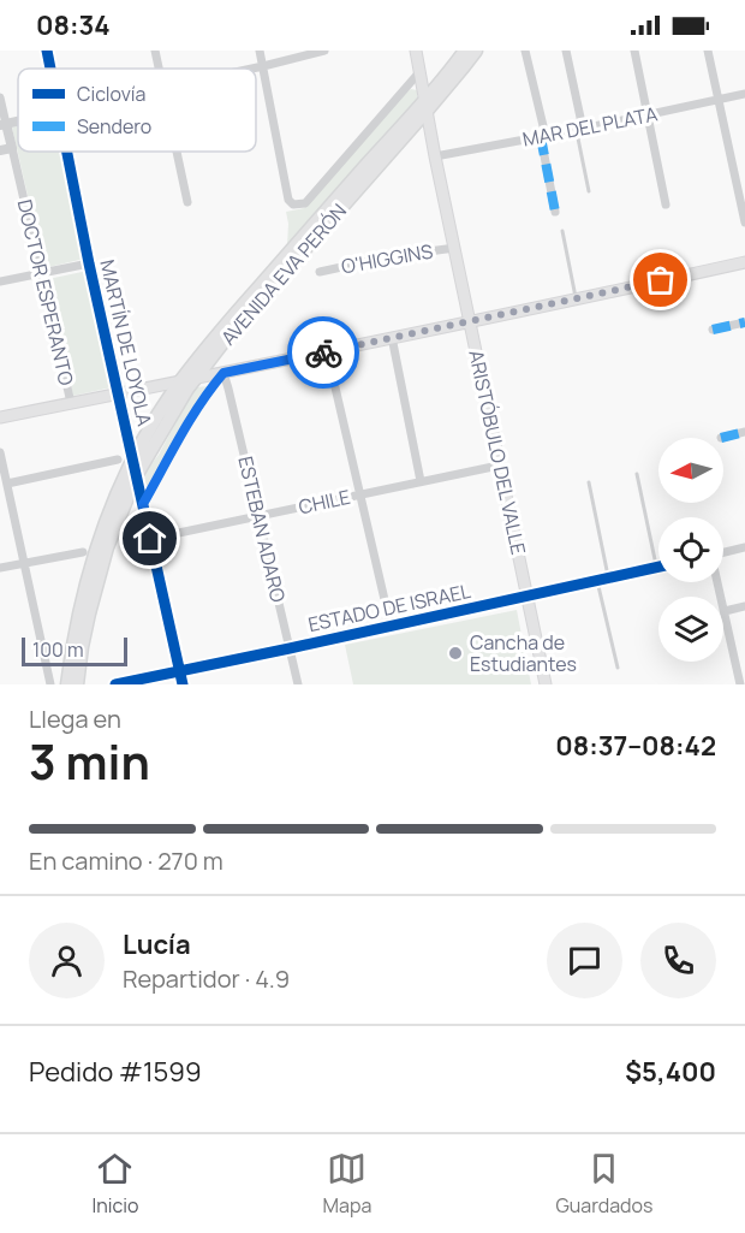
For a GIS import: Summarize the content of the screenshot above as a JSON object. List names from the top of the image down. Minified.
{"streets":{"main road":["AVENIDA EVA PERÓN","ARISTÓBULO DEL VALLE"],"street":["MAR DEL PLATA","O'HIGGINS","DOCTOR ESPERANTO","MARTÍN DE LOYOLA","CHILE","ESTEBAN ADARO","ESTADO DE ISRAEL"]},"crossings":[["MAR DEL PLATA","ARISTÓBULO DEL VALLE"],["O'HIGGINS","ARISTÓBULO DEL VALLE"],["AVENIDA EVA PERÓN","MARTÍN DE LOYOLA"],["AVENIDA EVA PERÓN","ARISTÓBULO DEL VALLE"],["AVENIDA EVA PERÓN","ESTEBAN ADARO"],["MARTÍN DE LOYOLA","CHILE"],["MARTÍN DE LOYOLA","ESTADO DE ISRAEL"],["ARISTÓBULO DEL VALLE","CHILE"],["ARISTÓBULO DEL VALLE","ESTADO DE ISRAEL"],["CHILE","ESTEBAN ADARO"],["ESTEBAN ADARO","ESTADO DE ISRAEL"]],"places":["Cancha de Estudiantes"],"legend":["Ciclovía","Sendero"],"scale_bar":"100 m","north":"left","page":{"status":"08:34","scale":"100 m","heading":["3 min","Llega en","08:37–08:42"],"panel":["Lucía","Repartidor · 4.9","Pedido #1599","$5,400"],"bar":"En camino · 270 m","tabs":["Inicio","Mapa","Guardados"]}}
